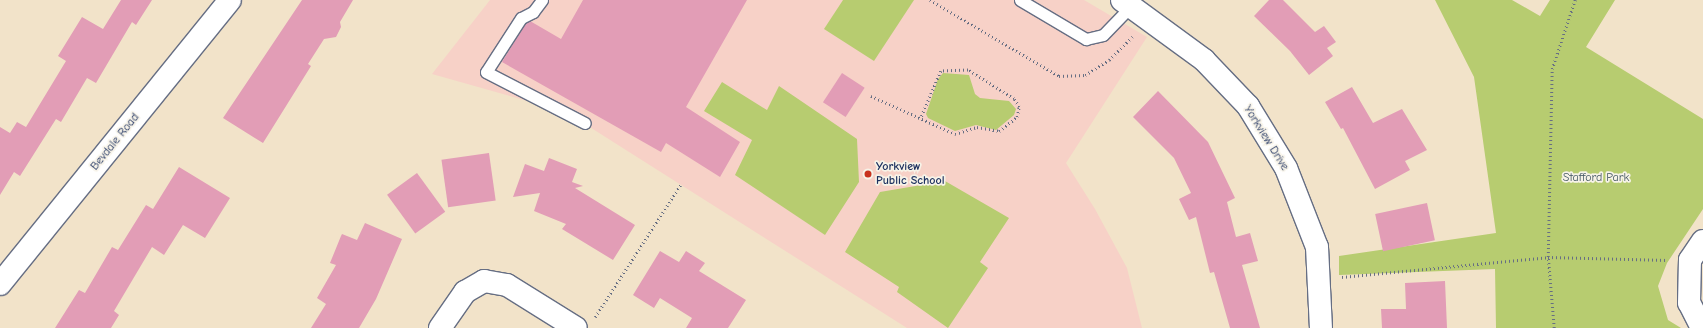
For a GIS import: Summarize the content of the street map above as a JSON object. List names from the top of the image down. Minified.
{"streets":{"street":["Yorkview Drive","Bevdale Road"]},"parks":["Stafford Park"],"places":["Yorkview Public School"]}
